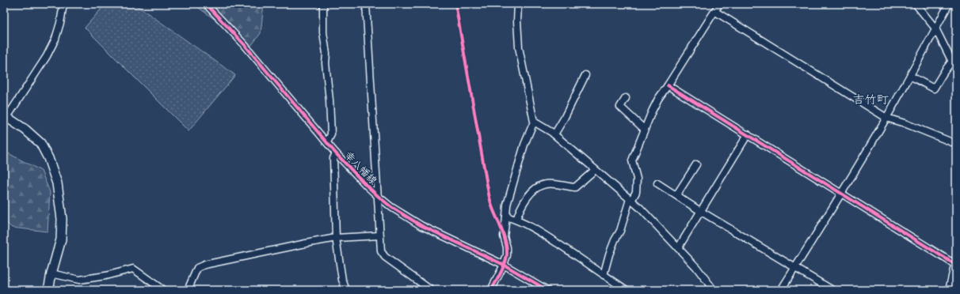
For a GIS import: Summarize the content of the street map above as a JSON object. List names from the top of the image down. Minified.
{"streets":{"street":["幸八幡線"]},"districts":["吉竹町"]}
